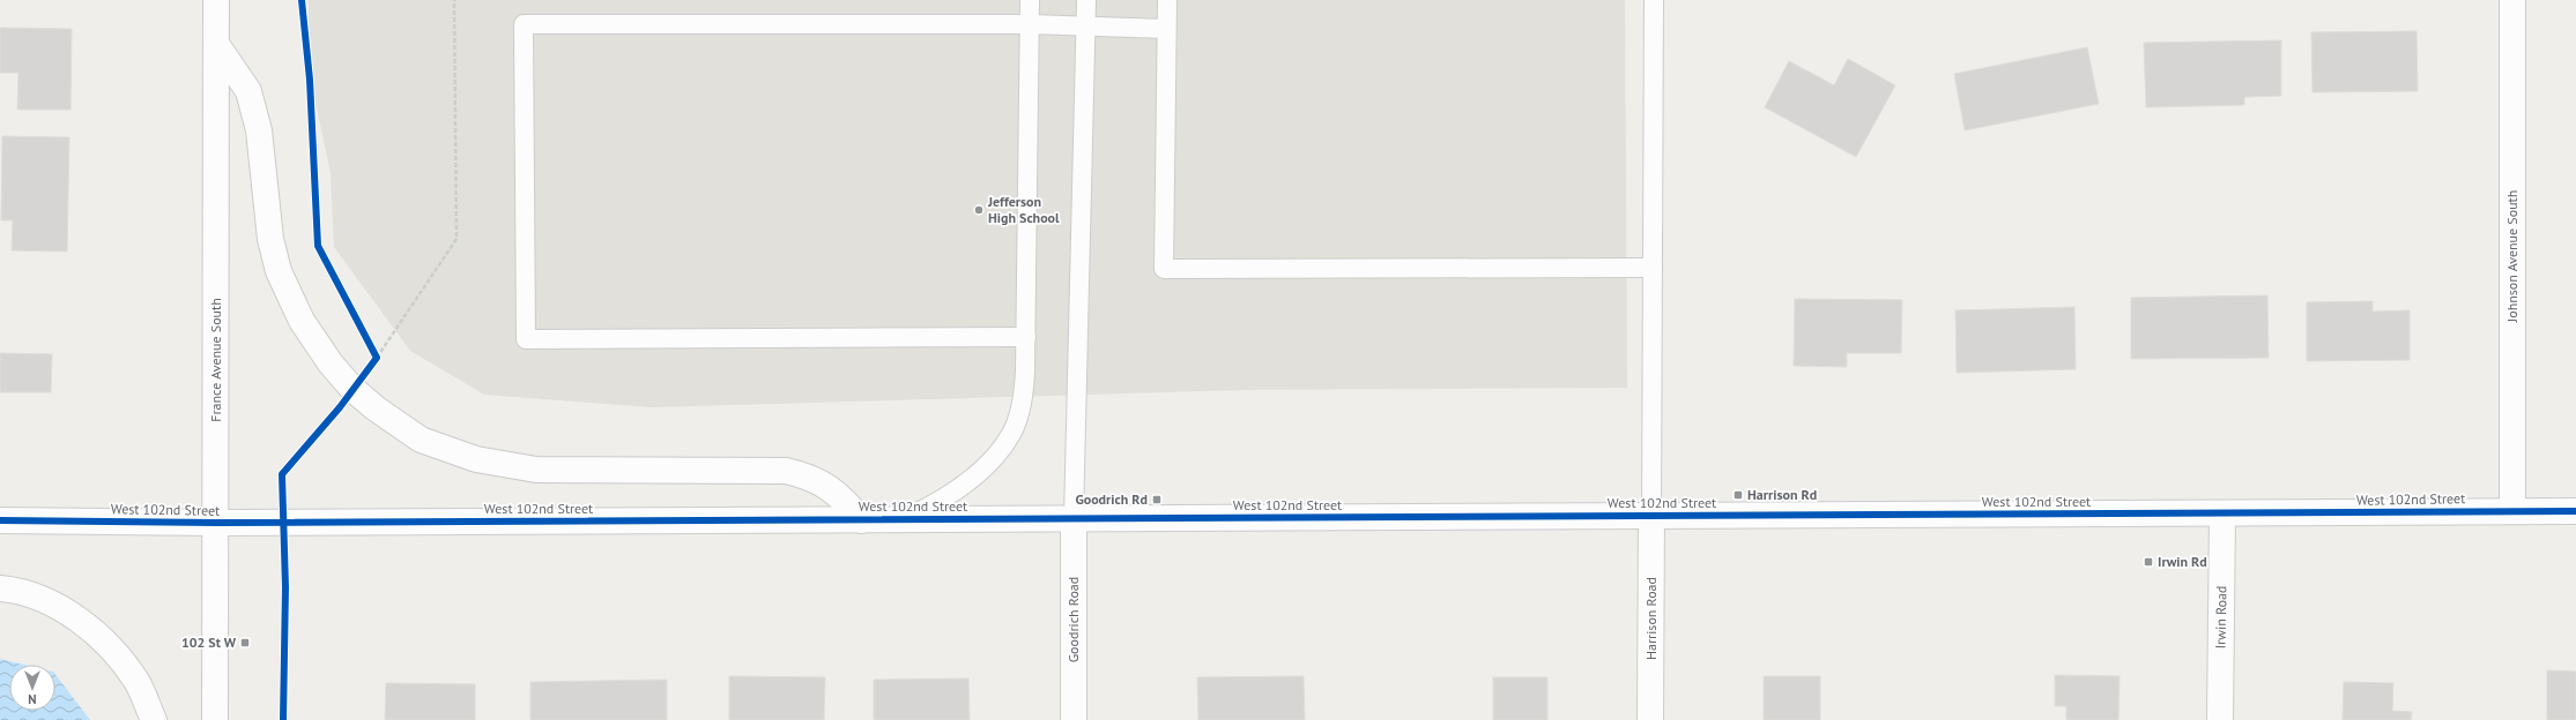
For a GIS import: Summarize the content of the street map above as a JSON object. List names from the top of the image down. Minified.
{"streets":{"street":["Johnson Avenue South","France Avenue South","West 102nd Street","Irwin Road","Harrison Road","Goodrich Road"]},"crossings":[["Johnson Avenue South","West 102nd Street"],["France Avenue South","West 102nd Street"],["West 102nd Street","Irwin Road"],["West 102nd Street","Harrison Road"],["West 102nd Street","Goodrich Road"]],"places":{"other":["Jefferson High School"],"transit":["Harrison Rd","Goodrich Rd","Irwin Rd","102 St W"]},"north":"bottom"}
